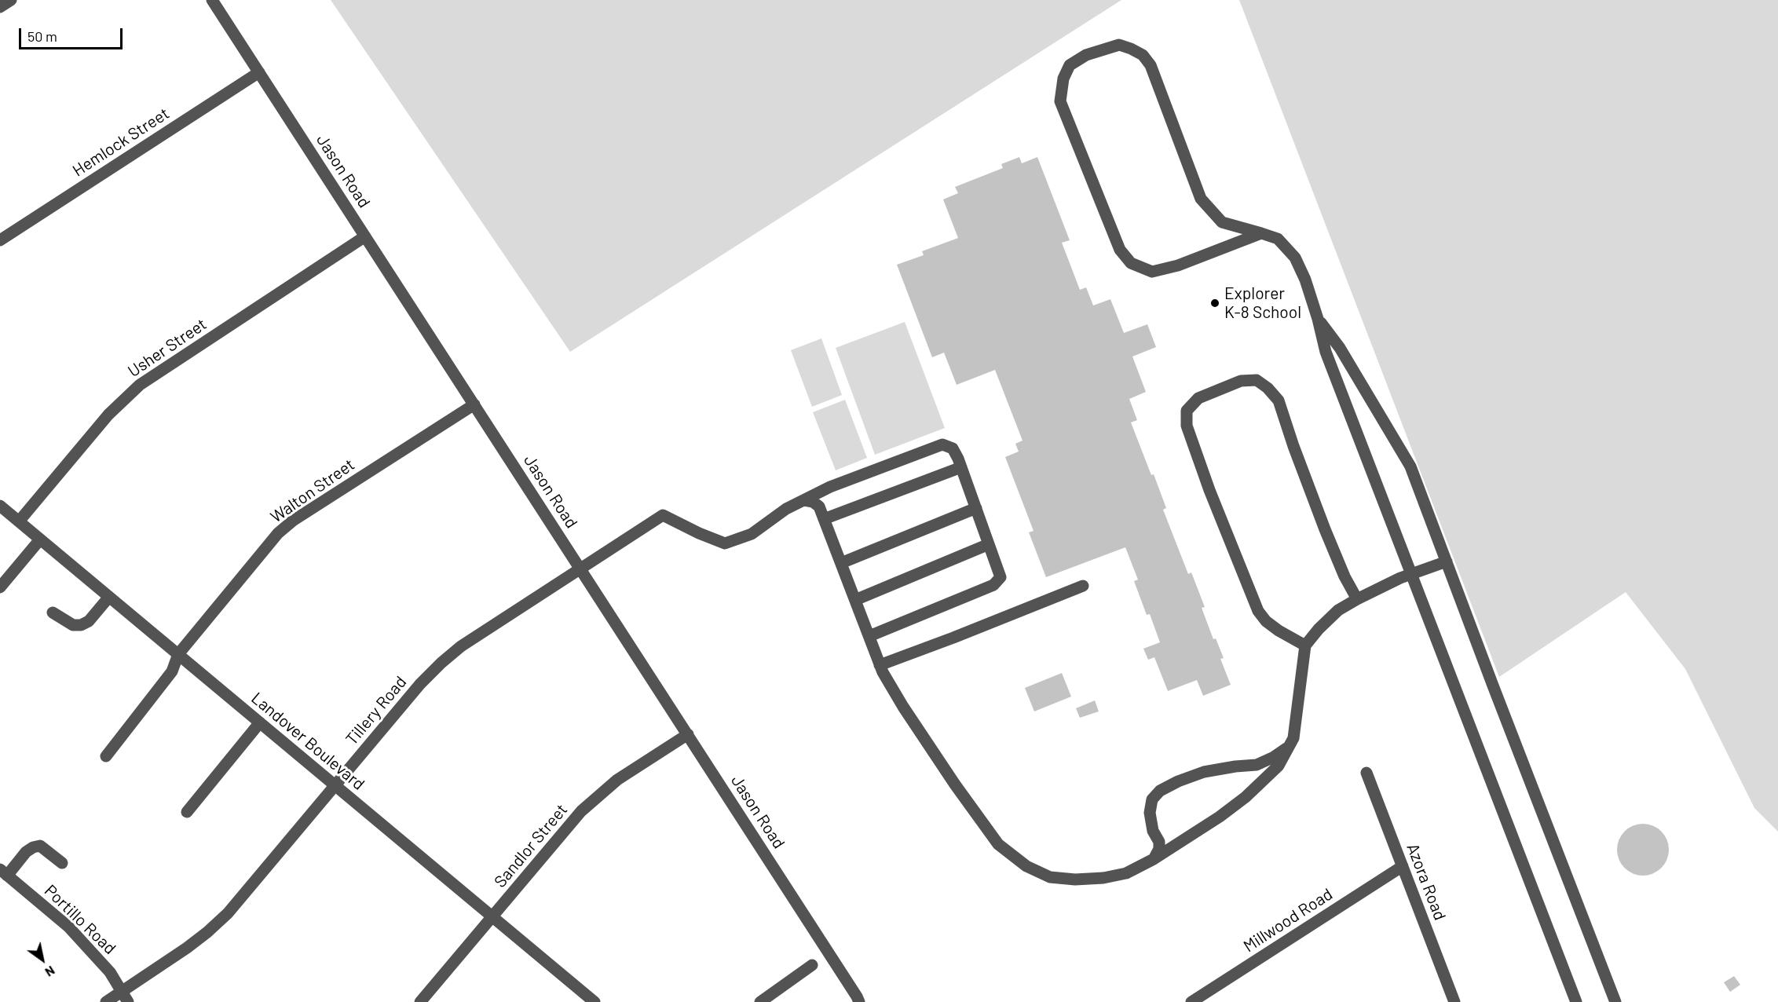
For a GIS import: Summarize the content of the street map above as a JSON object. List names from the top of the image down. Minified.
{"streets":{"street":["Hemlock Street","Jason Road","Usher Street","Walton Street","Tillery Road","Landover Boulevard","Sandlor Street","Azora Road","Portillo Road","Millwood Road"]},"crossings":[["Hemlock Street","Jason Road"],["Jason Road","Usher Street"],["Jason Road","Walton Street"],["Jason Road","Tillery Road"],["Jason Road","Sandlor Street"],["Usher Street","Landover Boulevard"],["Walton Street","Landover Boulevard"],["Tillery Road","Landover Boulevard"],["Tillery Road","Portillo Road"],["Landover Boulevard","Sandlor Street"],["Azora Road","Millwood Road"]],"places":["Explorer K-8 School"],"scale_bar":"50 m","north":"bottom right"}
